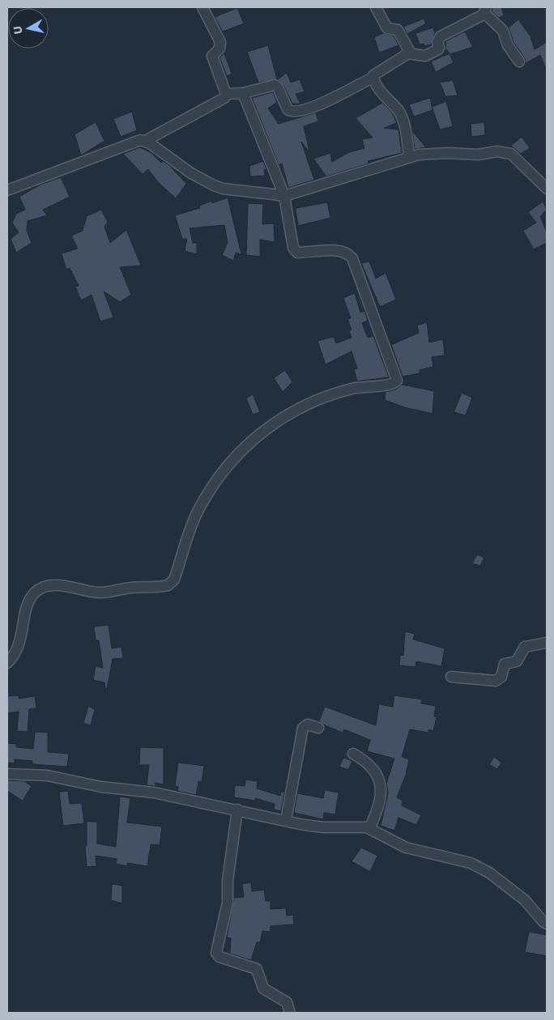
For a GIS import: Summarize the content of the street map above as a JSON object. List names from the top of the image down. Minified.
{"north":"left"}
